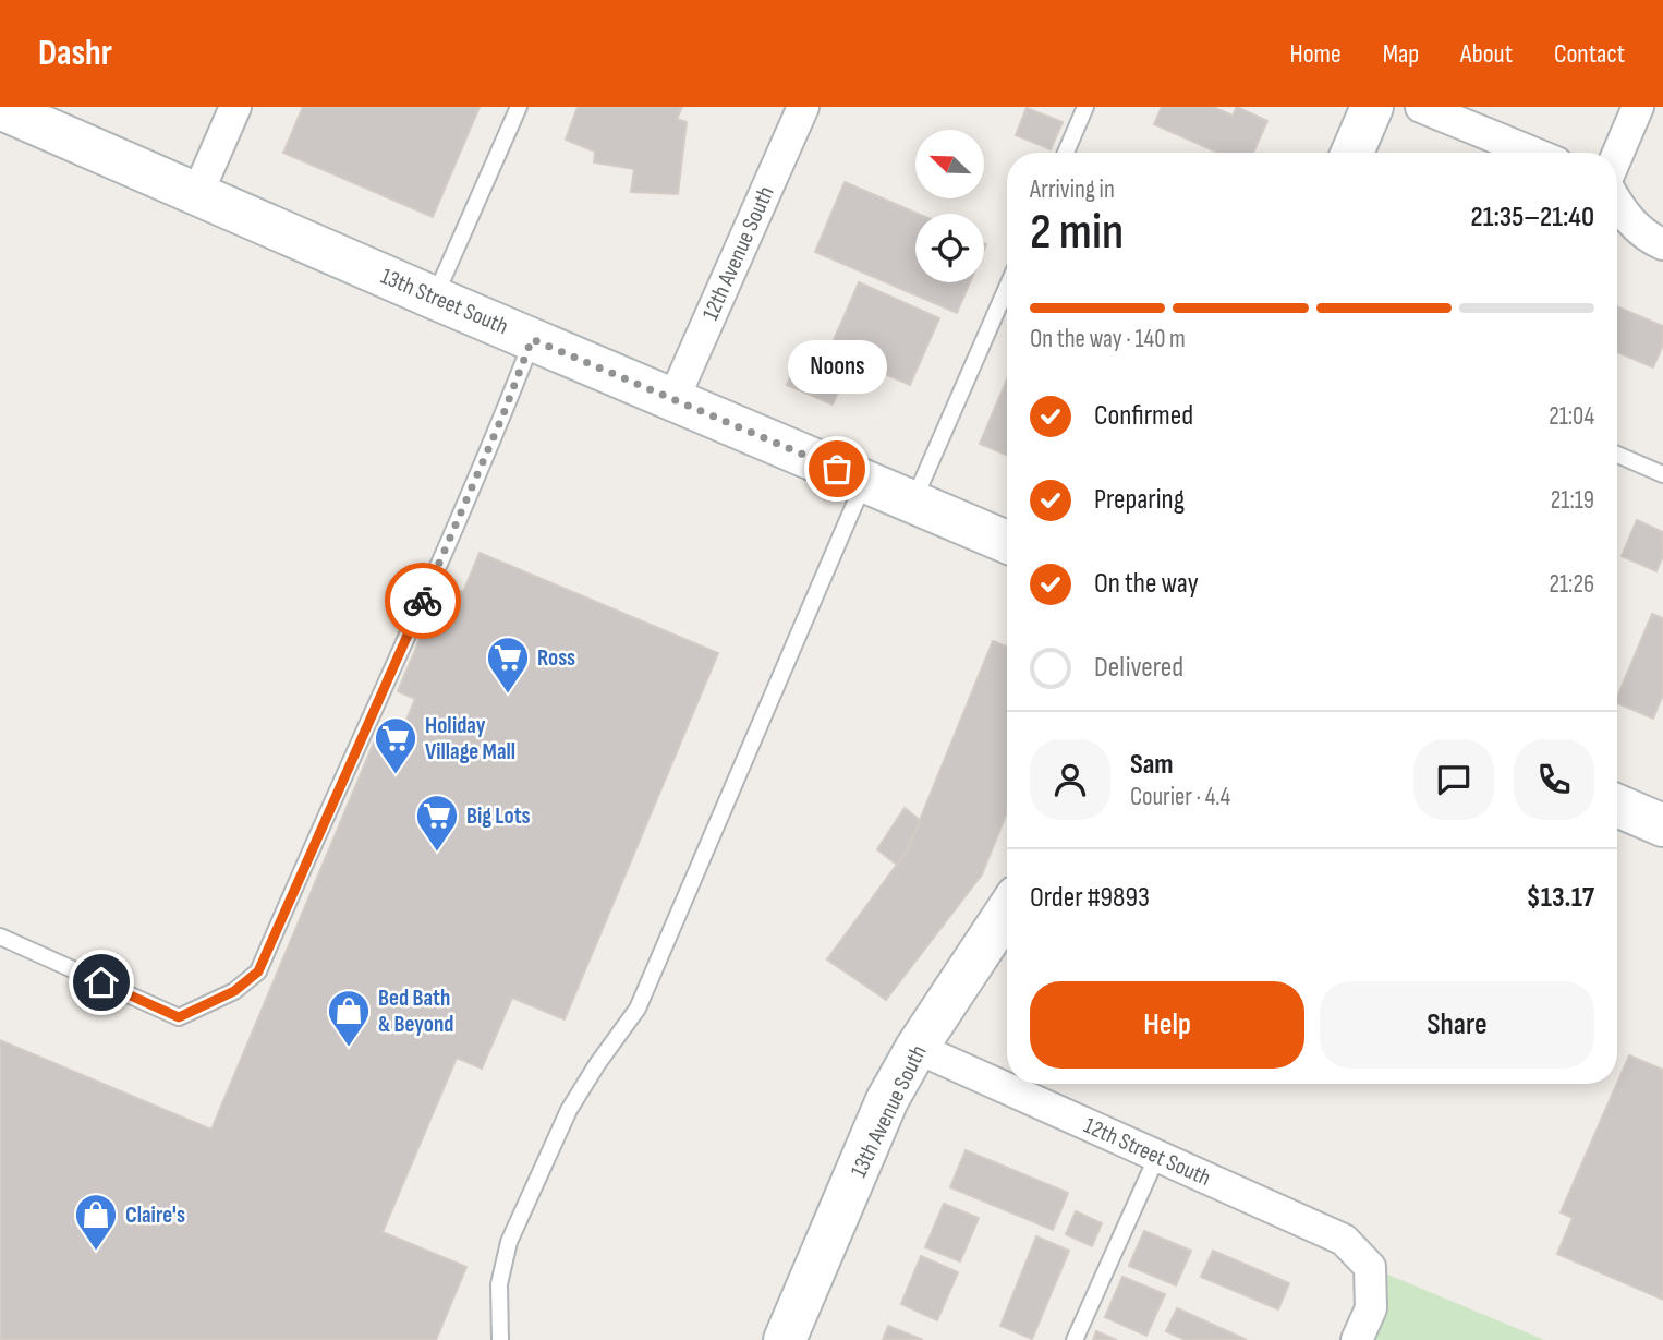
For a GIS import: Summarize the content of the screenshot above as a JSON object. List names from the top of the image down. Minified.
{"streets":{"street":["12th Avenue South","13th Street South","13th Avenue South","12th Street South"]},"crossings":[["12th Avenue South","13th Street South"],["13th Avenue South","12th Street South"]],"places":{"other":["Noons"],"supermarket":["Ross","Holiday Village Mall","Big Lots"],"shop":["Bed Bath & Beyond","Claire's"]},"north":"top left","page":{"header":"Dashr","nav":["Home","Map","About","Contact"],"heading":["2 min","Arriving in","21:35–21:40"],"panel":["Sam","Courier · 4.4","Order #9893","$13.17"],"bar":"On the way · 140 m","bubble":"Noons","list":[["Confirmed","21:04"],["Preparing","21:19"],["On the way","21:26"],"Delivered"],"buttons":["Help","Share"]}}
